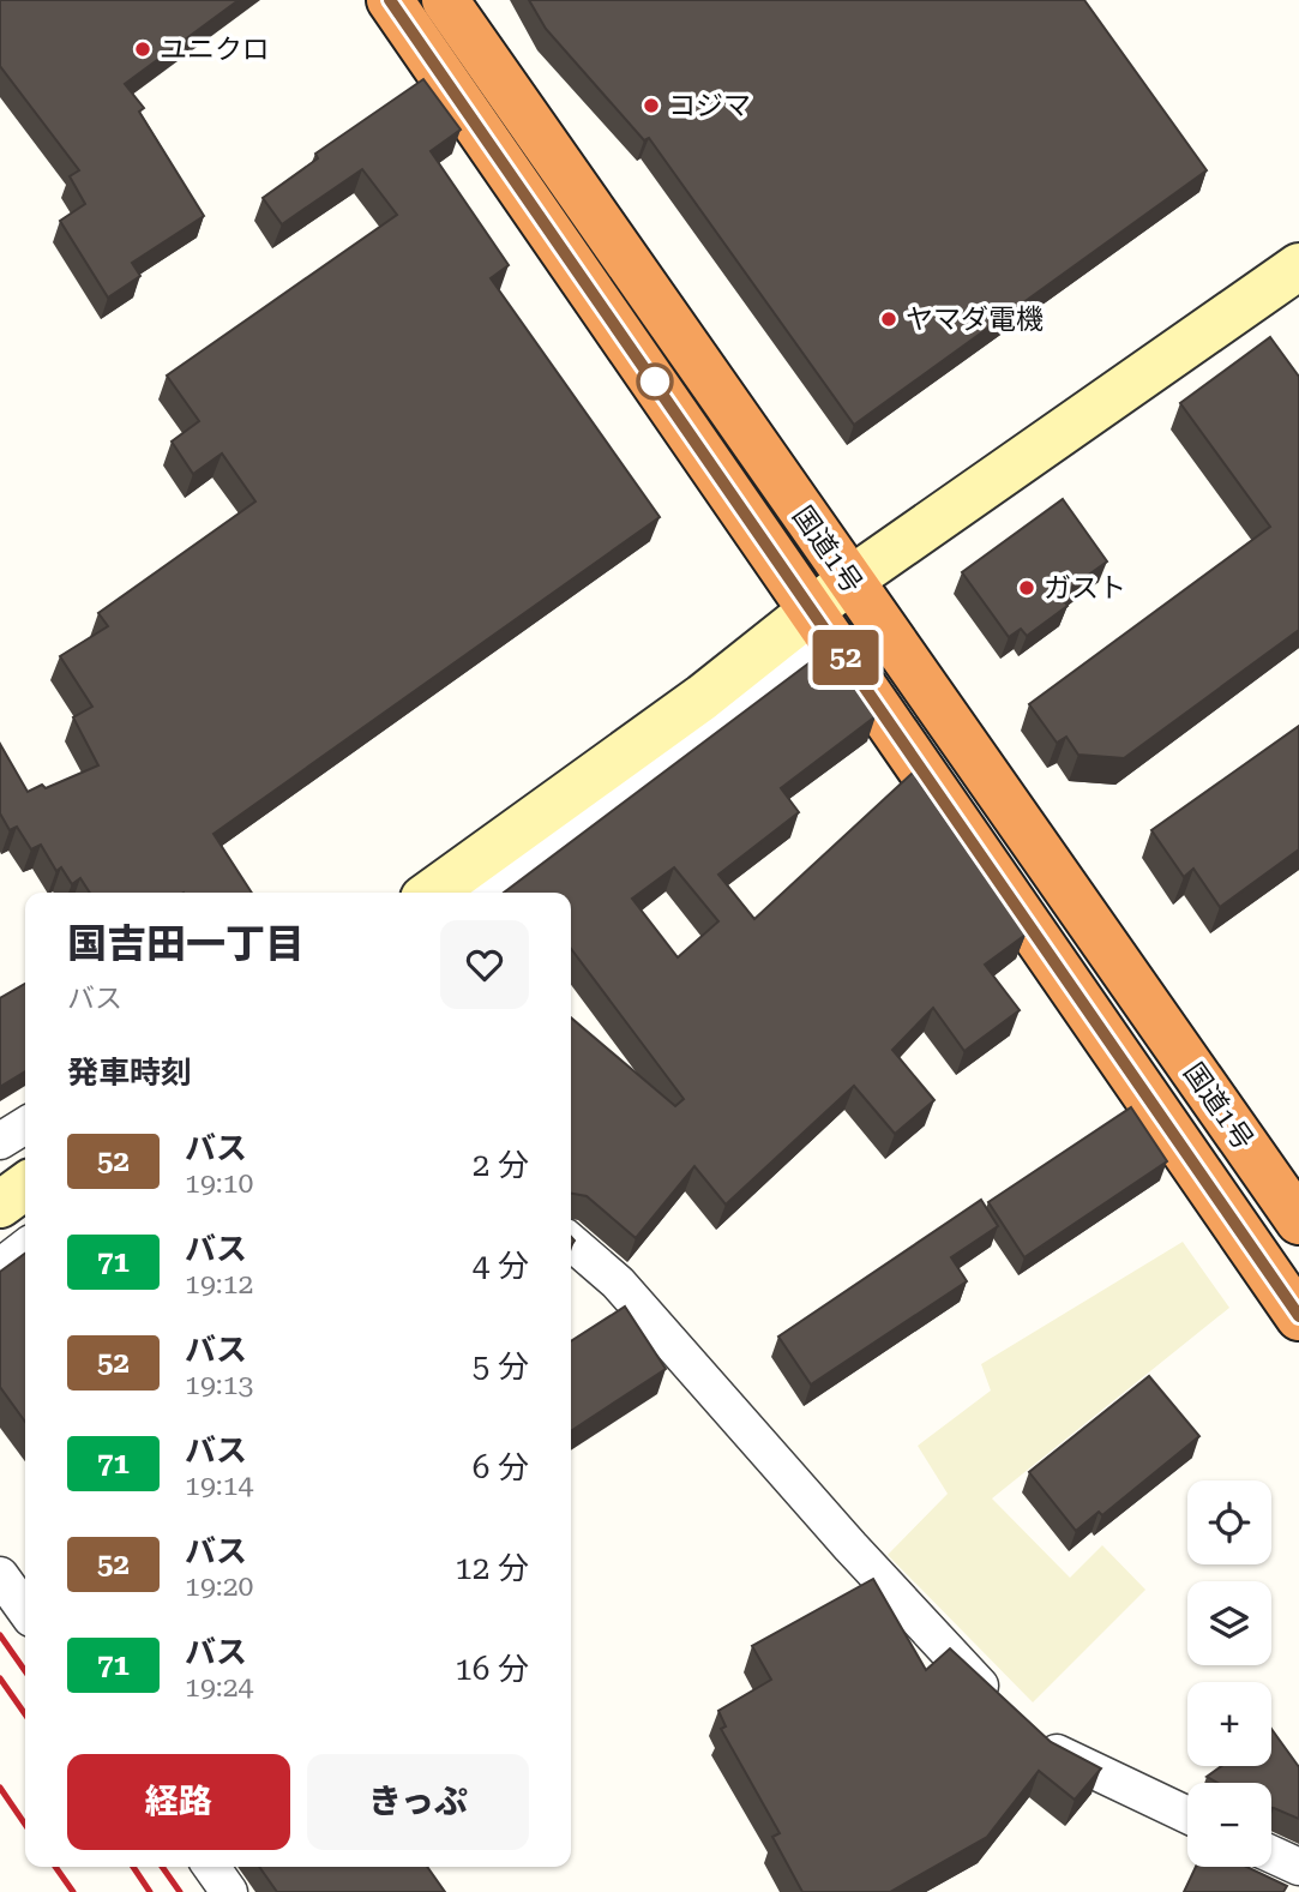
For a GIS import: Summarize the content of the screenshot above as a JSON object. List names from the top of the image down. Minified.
{"streets":{"highway":["国道1号"]},"places":["ユニクロ","コジマ","ヤマダ電機","ガスト"],"lines":["bus line 52"],"page":{"on_map":"52","heading":[["国吉田一丁目","バス"],"発車時刻"],"list":[{"mark":"52","name":"バス","note":"19:10","value":"2 分"},{"mark":"71","name":"バス","note":"19:12","value":"4 分"},{"mark":"52","name":"バス","note":"19:13","value":"5 分"},{"mark":"71","name":"バス","note":"19:14","value":"6 分"},{"mark":"52","name":"バス","note":"19:20","value":"12 分"},{"mark":"71","name":"バス","note":"19:24","value":"16 分"}],"map_buttons":["+","−"],"buttons":["経路","きっぷ"]}}
